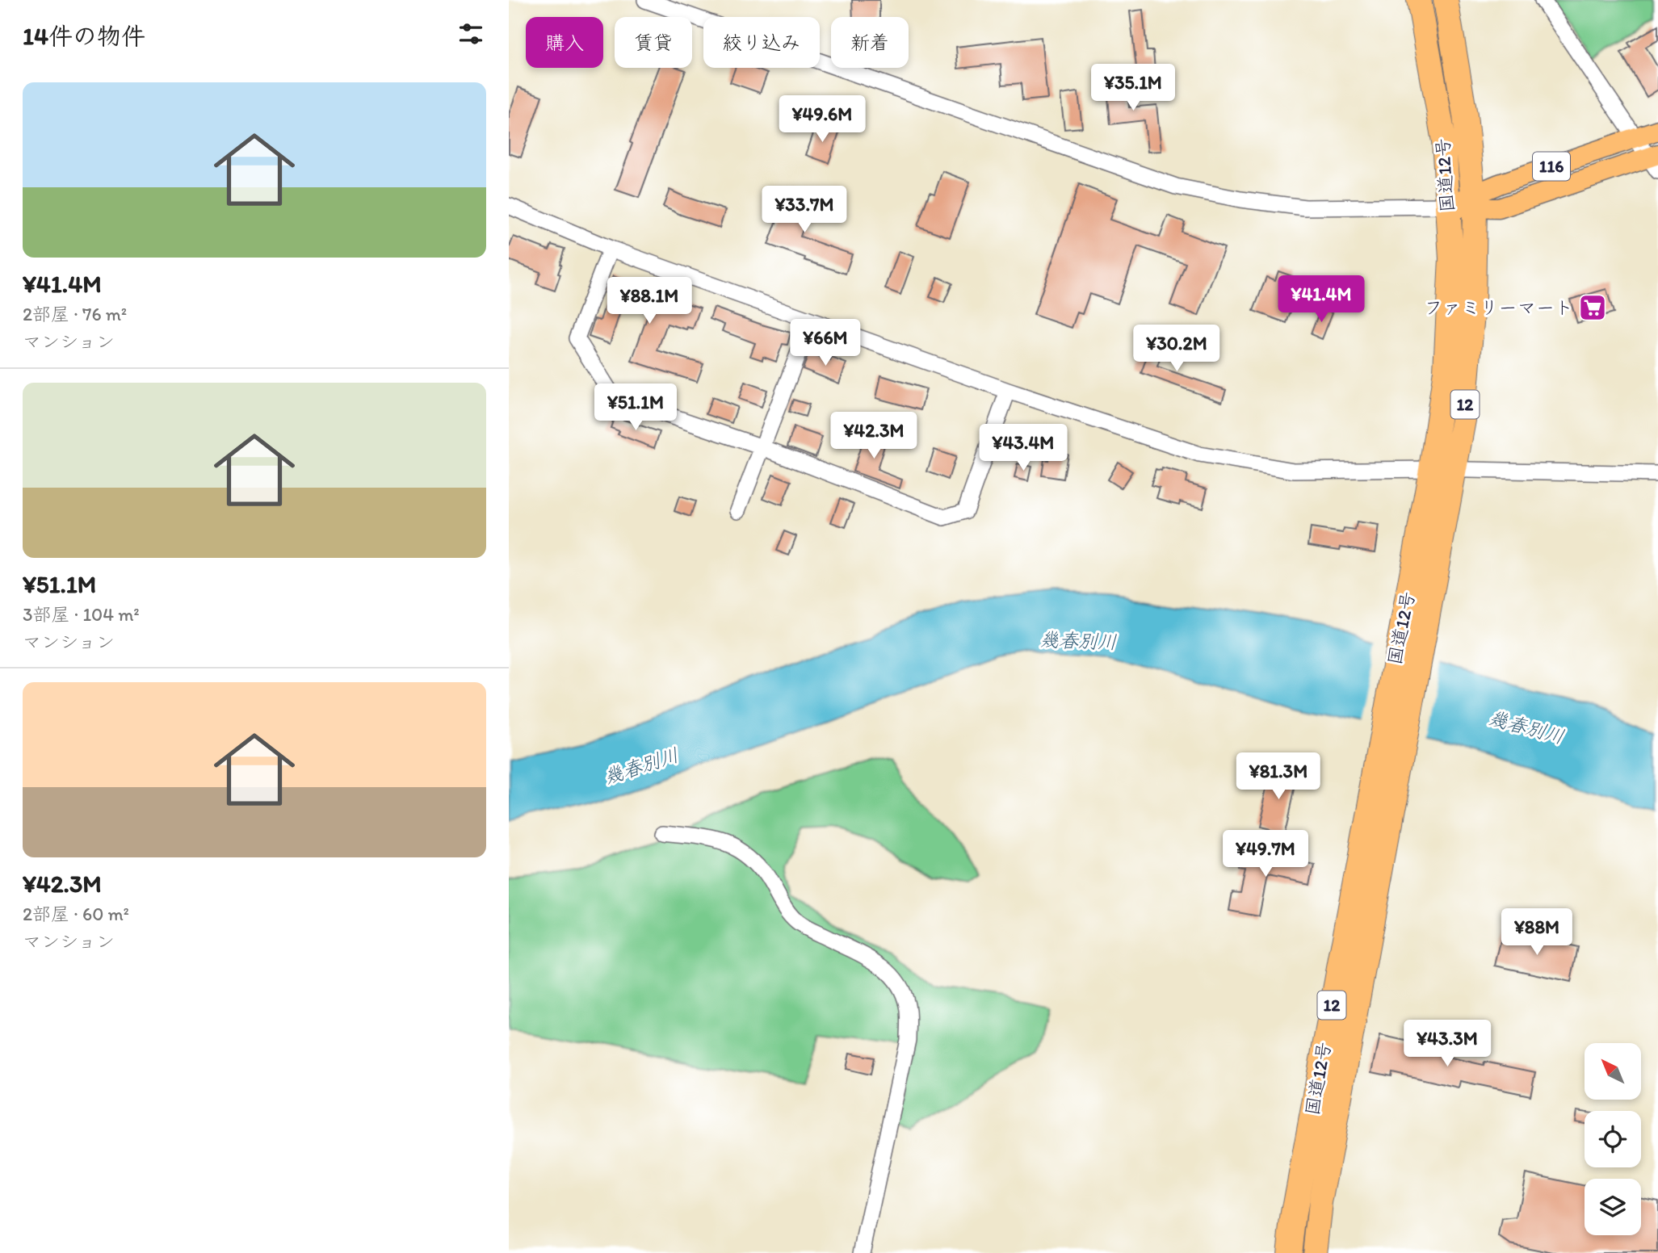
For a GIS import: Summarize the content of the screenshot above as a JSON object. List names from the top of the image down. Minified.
{"streets":{"highway":["国道12号","12"],"main road":["116"]},"crossings":[["116","国道12号"]],"water":["幾春別川"],"places":{"supermarket":["ファミリーマート"]},"north":"top left","page":{"heading":"14件の物件","chip":["購入","賃貸","絞り込み","新着"],"price":["¥35.1M","¥49.6M","¥33.7M","¥41.4M","¥88.1M","¥66M","¥30.2M","¥51.1M","¥42.3M","¥43.4M","¥81.3M","¥49.7M","¥88M","¥43.3M"],"list":[{"name":"¥41.4M","note":"2部屋 · 76 m² · マンション"},{"name":"¥51.1M","note":"3部屋 · 104 m² · マンション"},{"name":"¥42.3M","note":"2部屋 · 60 m² · マンション"}]}}
